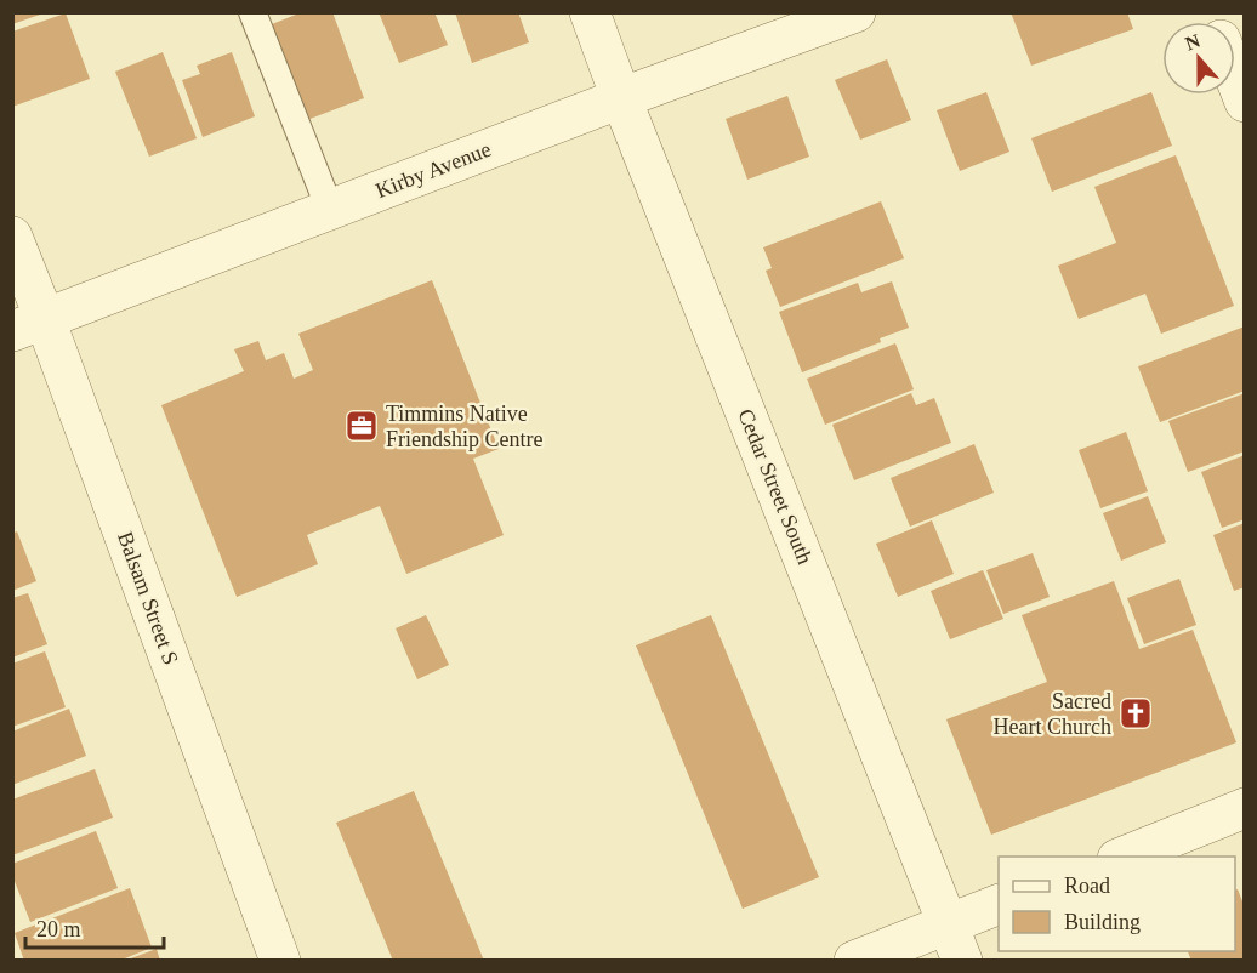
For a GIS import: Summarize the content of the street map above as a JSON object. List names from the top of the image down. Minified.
{"streets":{"street":["Kirby Avenue","Cedar Street South","Balsam Street S"]},"crossings":[["Kirby Avenue","Cedar Street South"],["Kirby Avenue","Balsam Street S"]],"places":{"office":["Timmins Native Friendship Centre"],"church":["Sacred Heart Church"]},"legend":["Road","Building"],"scale_bar":"20 m","north":"top"}
